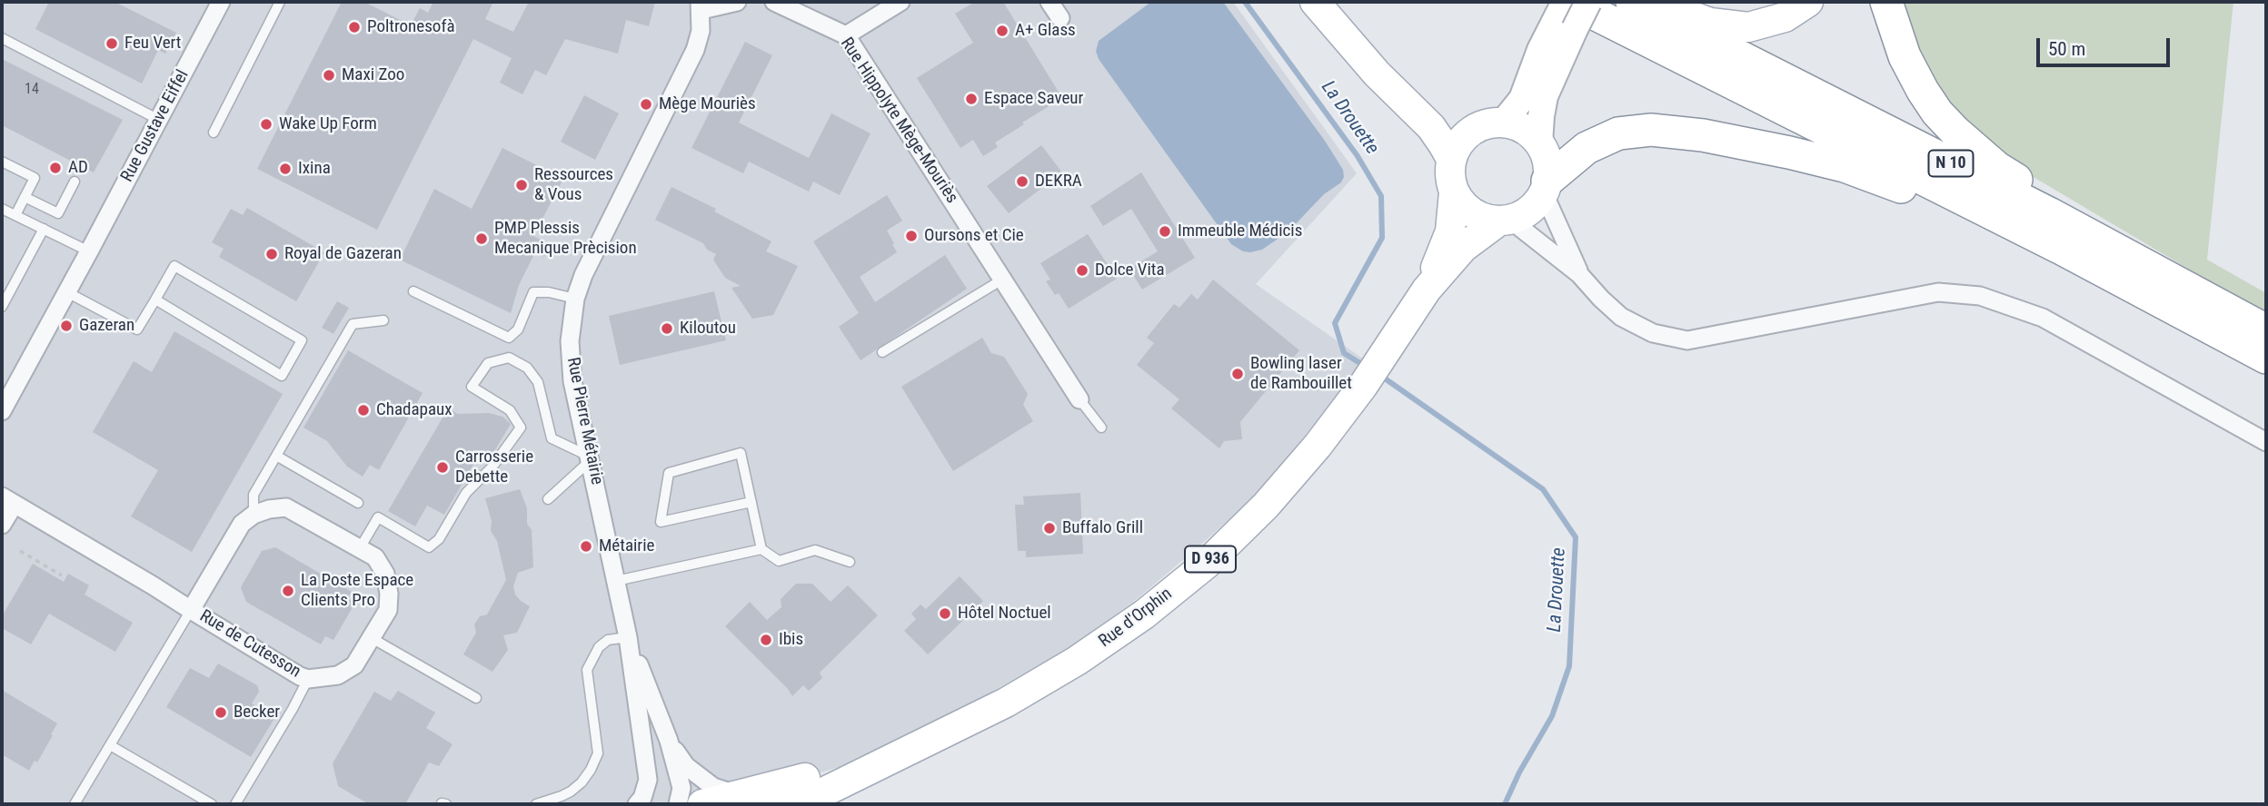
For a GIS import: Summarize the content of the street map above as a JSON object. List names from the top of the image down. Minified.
{"streets":{"highway":["N 10"],"main road":["D 936","Rue d'Orphin"],"street":["Rue Hippolyte Mège-Mouriès","Rue Gustave Eiffel","Rue Pierre Métairie","Rue de Cutesson"]},"crossings":[["Rue Pierre Métairie","Rue d'Orphin"]],"water":["La Drouette"],"places":["Poltronesofà","A+ Glass","Feu Vert","Maxi Zoo","Espace Saveur","Mège Mouriès","Wake Up Form","AD","Ixina","DEKRA","Ressources & Vous","Immeuble Médicis","Oursons et Cie","PMP Plessis Mecanique Prècision","Royal de Gazeran","Dolce Vita","Gazeran","Kiloutou","Bowling laser de Rambouillet","Chadapaux","Carrosserie Debette","Buffalo Grill","Métairie","La Poste Espace Clients Pro","Hôtel Noctuel","Ibis","Becker"],"house_numbers":["14"],"scale_bar":"50 m"}
